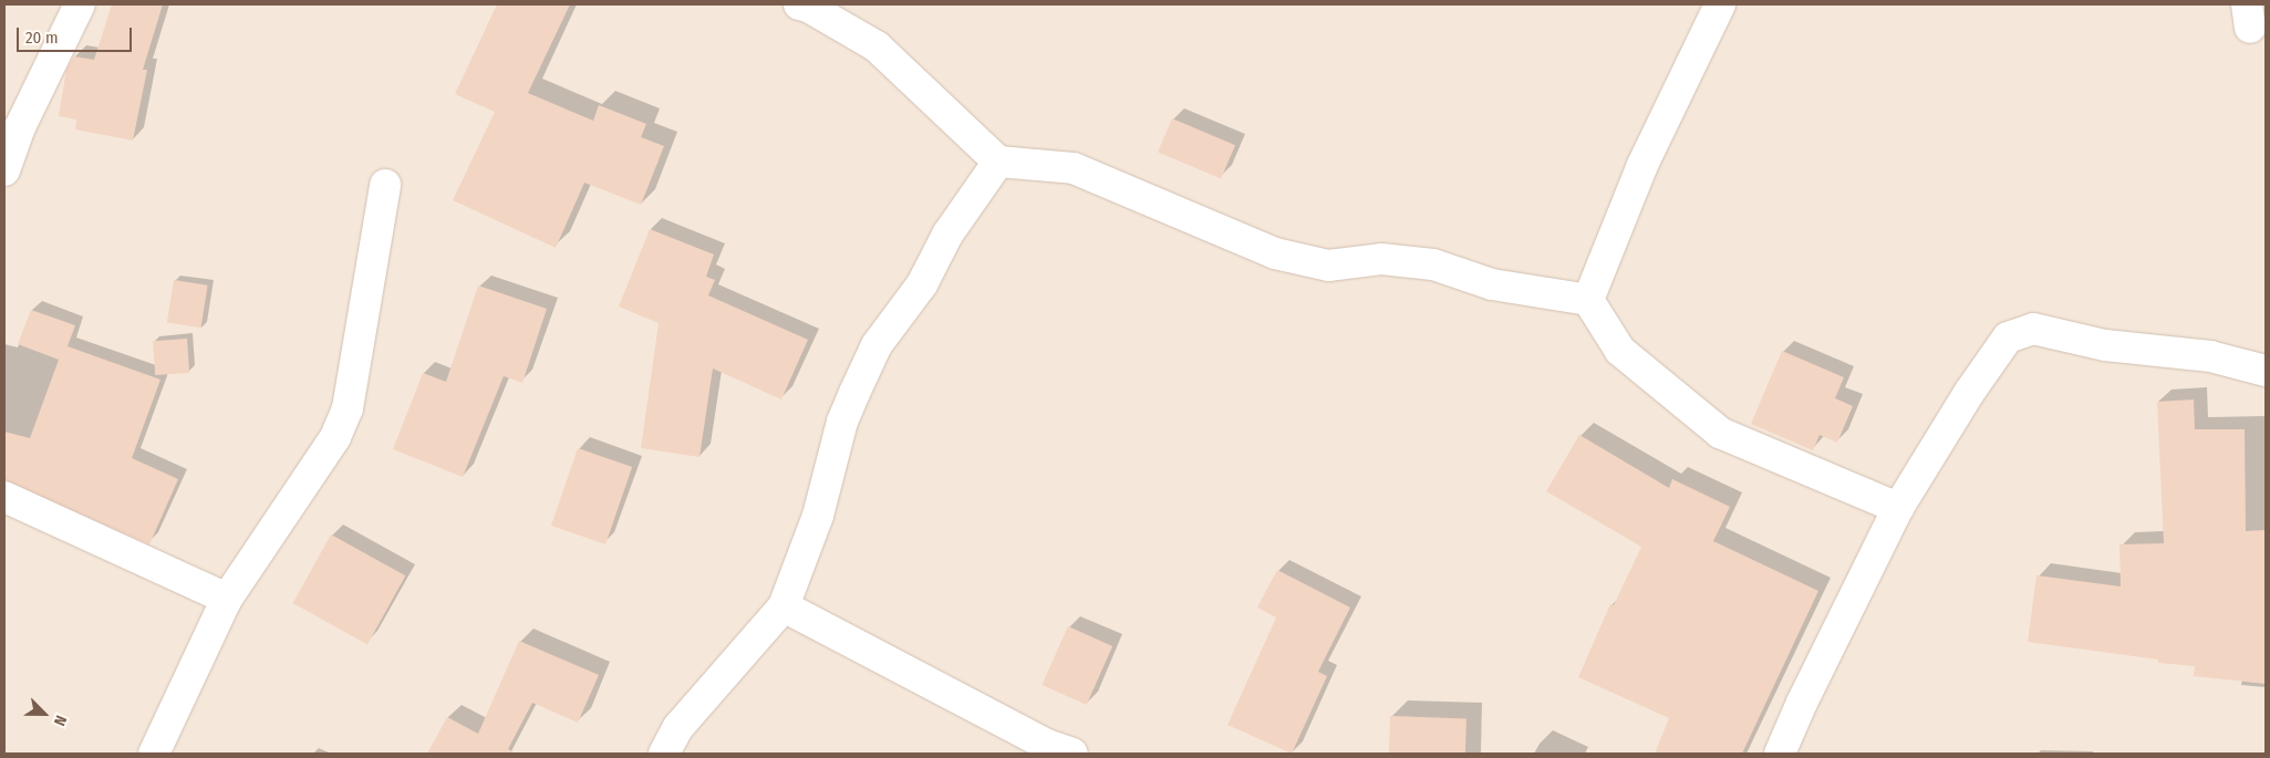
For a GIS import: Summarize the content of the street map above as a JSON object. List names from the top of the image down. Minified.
{"scale_bar":"20 m","north":"bottom right"}
